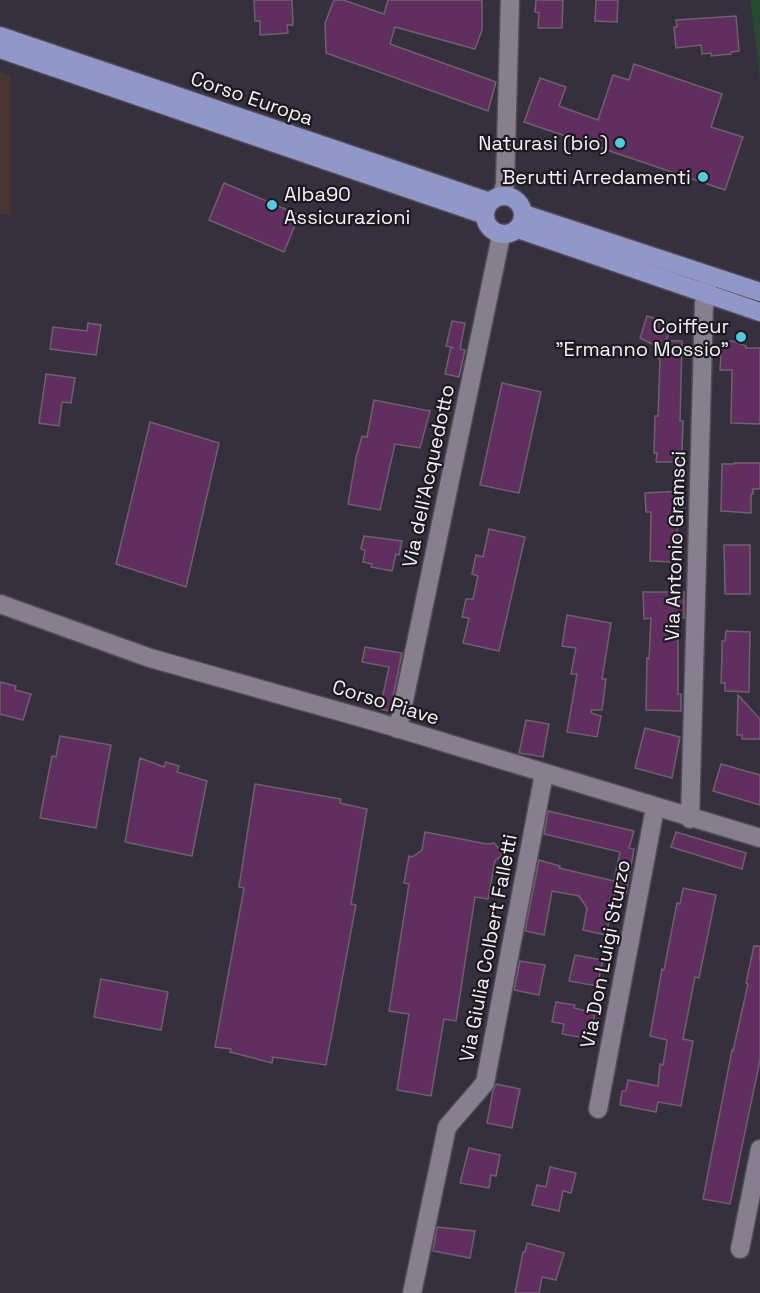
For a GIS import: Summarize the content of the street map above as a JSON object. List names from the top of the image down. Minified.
{"streets":{"main road":["Corso Europa"],"street":["Via dell'Acquedotto","Via Antonio Gramsci","Corso Piave","Via Giulia Colbert Falletti","Via Don Luigi Sturzo"]},"crossings":[["Corso Europa","Via dell'Acquedotto"],["Via dell'Acquedotto","Corso Piave"],["Via Antonio Gramsci","Corso Piave"],["Corso Piave","Via Giulia Colbert Falletti"],["Corso Piave","Via Don Luigi Sturzo"]],"places":["Naturasi (bio)","Berutti Arredamenti","Alba90 Assicurazioni","Coiffeur \"Ermanno Mossio\""]}
